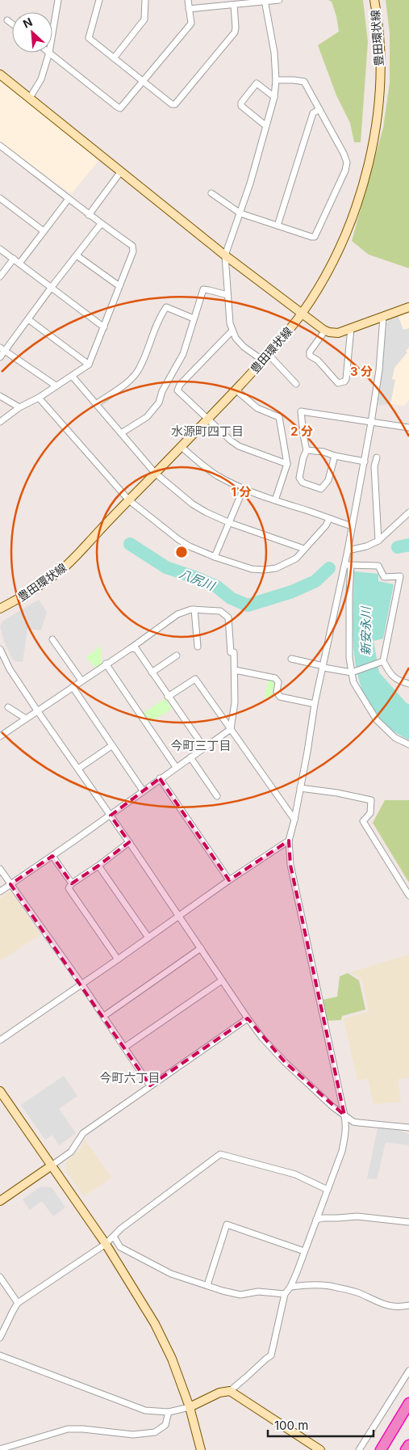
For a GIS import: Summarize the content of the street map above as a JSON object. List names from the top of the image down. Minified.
{"streets":{"street":["豊田環状線"]},"districts":["水源町四丁目","今町三丁目","今町六丁目"],"water":["八尻川","新安永川"],"scale_bar":"100 m","north":"top left","rings":["3 分","2 分","1 分"]}
